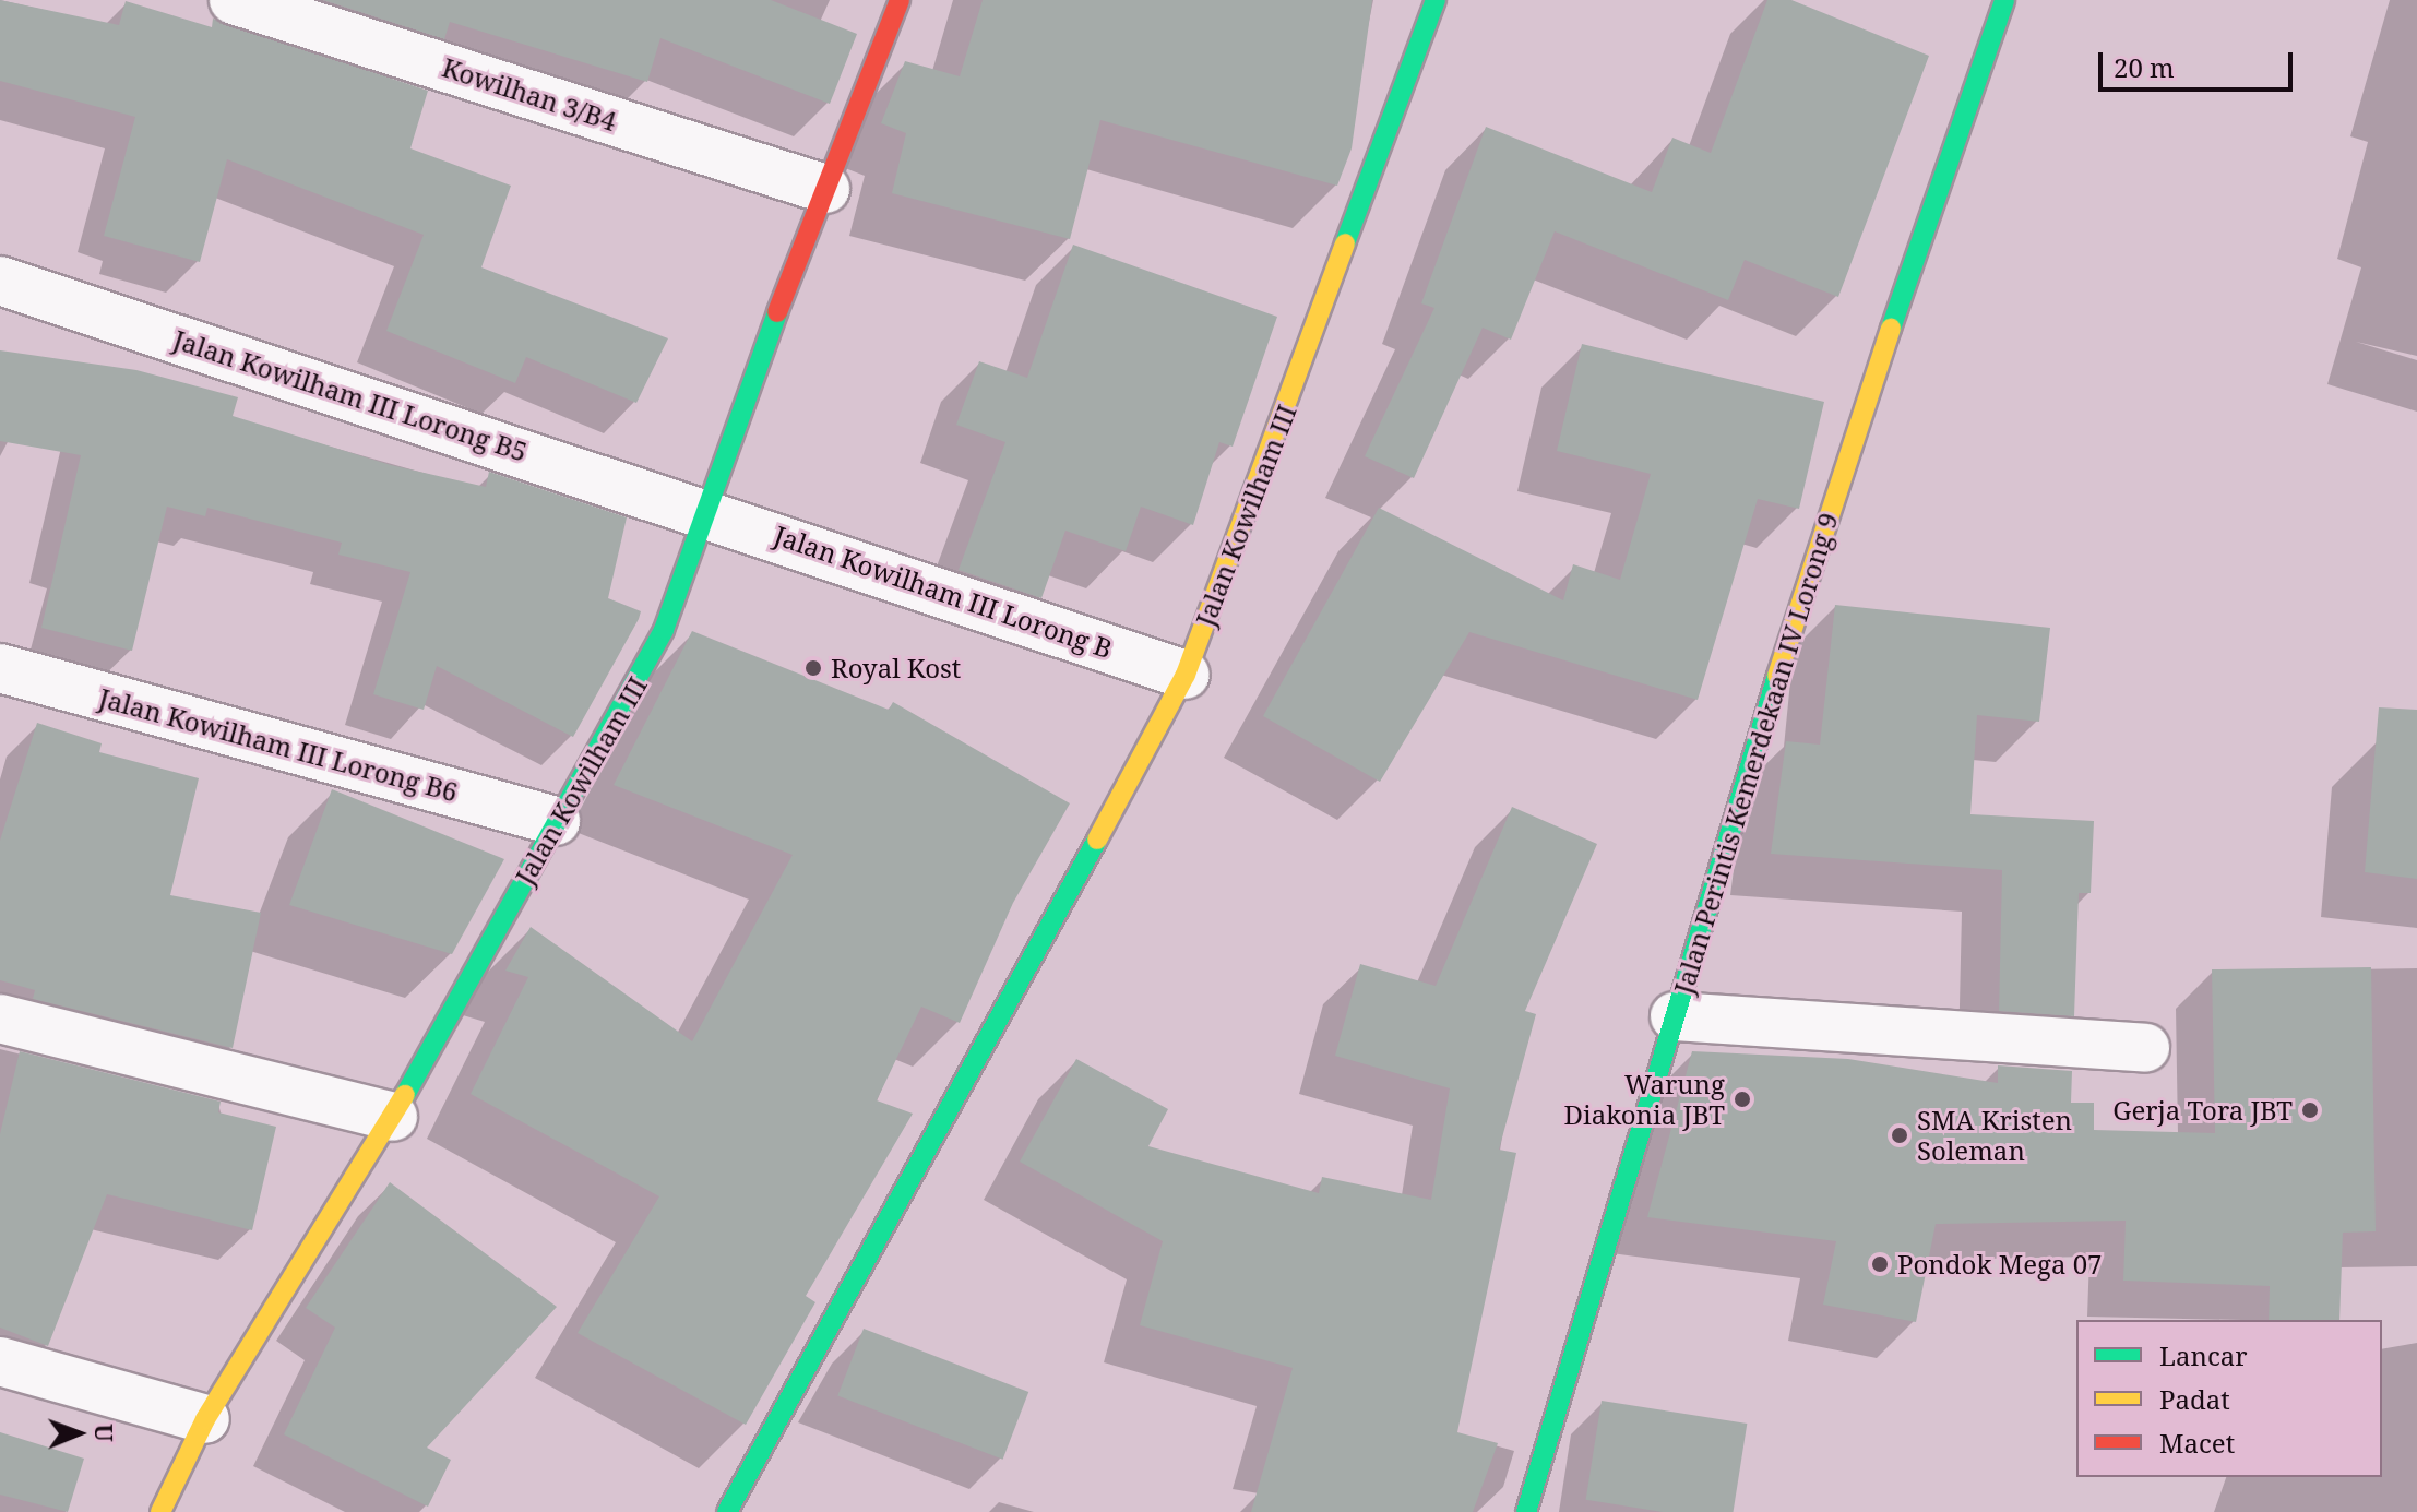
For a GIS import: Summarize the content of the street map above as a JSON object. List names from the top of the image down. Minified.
{"streets":{"street":["Kowilhan 3/B4","Jalan Kowilham III Lorong B5","Jalan Kowilham III","Jalan Kowilham III Lorong B","Jalan Kowilham III Lorong B6","Jalan Perintis Kemerdekaan IV Lorong 9"]},"crossings":[["Kowilhan 3/B4","Jalan Kowilham III"],["Jalan Kowilham III Lorong B5","Jalan Kowilham III"],["Jalan Kowilham III Lorong B5","Jalan Kowilham III Lorong B"],["Jalan Kowilham III","Jalan Kowilham III Lorong B"],["Jalan Kowilham III","Jalan Kowilham III Lorong B6"]],"places":["Royal Kost","Warung Diakonia JBT","Gerja Tora JBT","SMA Kristen Soleman","Pondok Mega 07"],"legend":["Lancar","Padat","Macet"],"scale_bar":"20 m","north":"right"}
